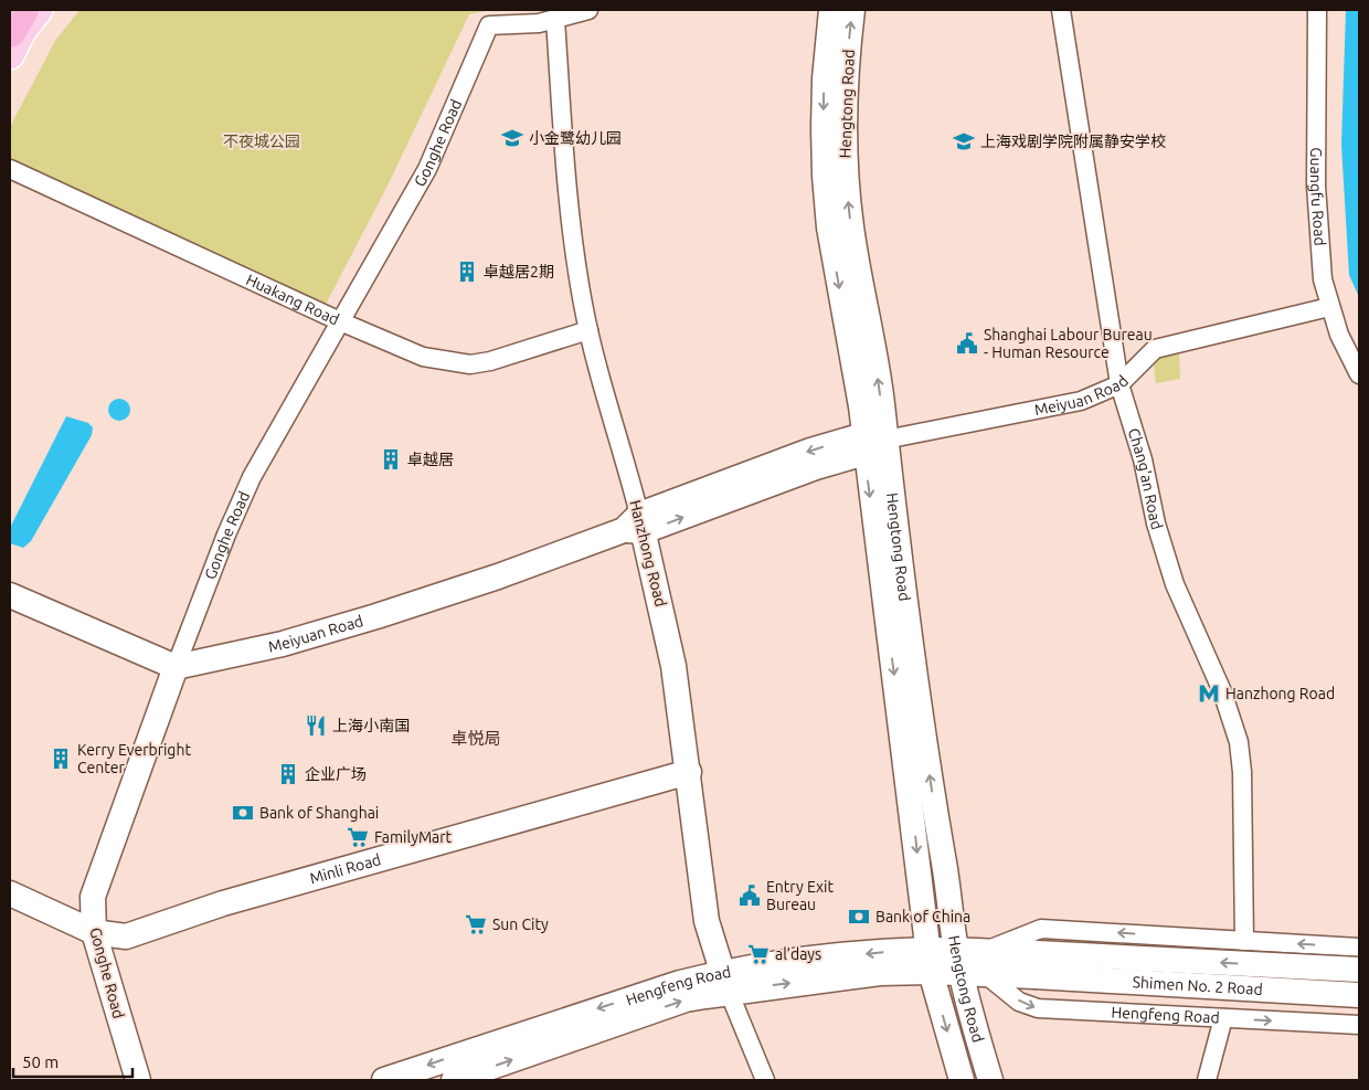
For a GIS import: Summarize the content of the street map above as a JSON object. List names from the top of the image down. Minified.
{"streets":{"main road":["Hengtong Road","Gonghe Road","Meiyuan Road","Hanzhong Road","Minli Road","Shimen No. 2 Road","Hengfeng Road"],"street":["Guangfu Road","Huakang Road","Chang'an Road"]},"crossings":[["Hengtong Road","Meiyuan Road"],["Hengtong Road","Hengfeng Road"],["Gonghe Road","Huakang Road"],["Gonghe Road","Meiyuan Road"],["Gonghe Road","Hanzhong Road"],["Gonghe Road","Minli Road"],["Guangfu Road","Meiyuan Road"],["Huakang Road","Hanzhong Road"],["Meiyuan Road","Chang'an Road"],["Meiyuan Road","Hanzhong Road"],["Chang'an Road","Hengfeng Road"],["Hanzhong Road","Minli Road"],["Hanzhong Road","Hengfeng Road"],["Shimen No. 2 Road","Hengfeng Road"]],"districts":["卓悦局"],"parks":["不夜城公园"],"places":{"school or university":["小金鹭幼儿园","上海戏剧学院附属静安学校"],"building":["卓越居2期","卓越居","Kerry Everbright Center","企业广场"],"public building":["Shanghai Labour Bureau - Human Resource","Entry Exit Bureau"],"metro station":["Hanzhong Road"],"restaurant":["上海小南国"],"bank":["Bank of Shanghai","Bank of China"],"supermarket":["FamilyMart","Sun City","al’days"]},"scale_bar":"50 m"}
